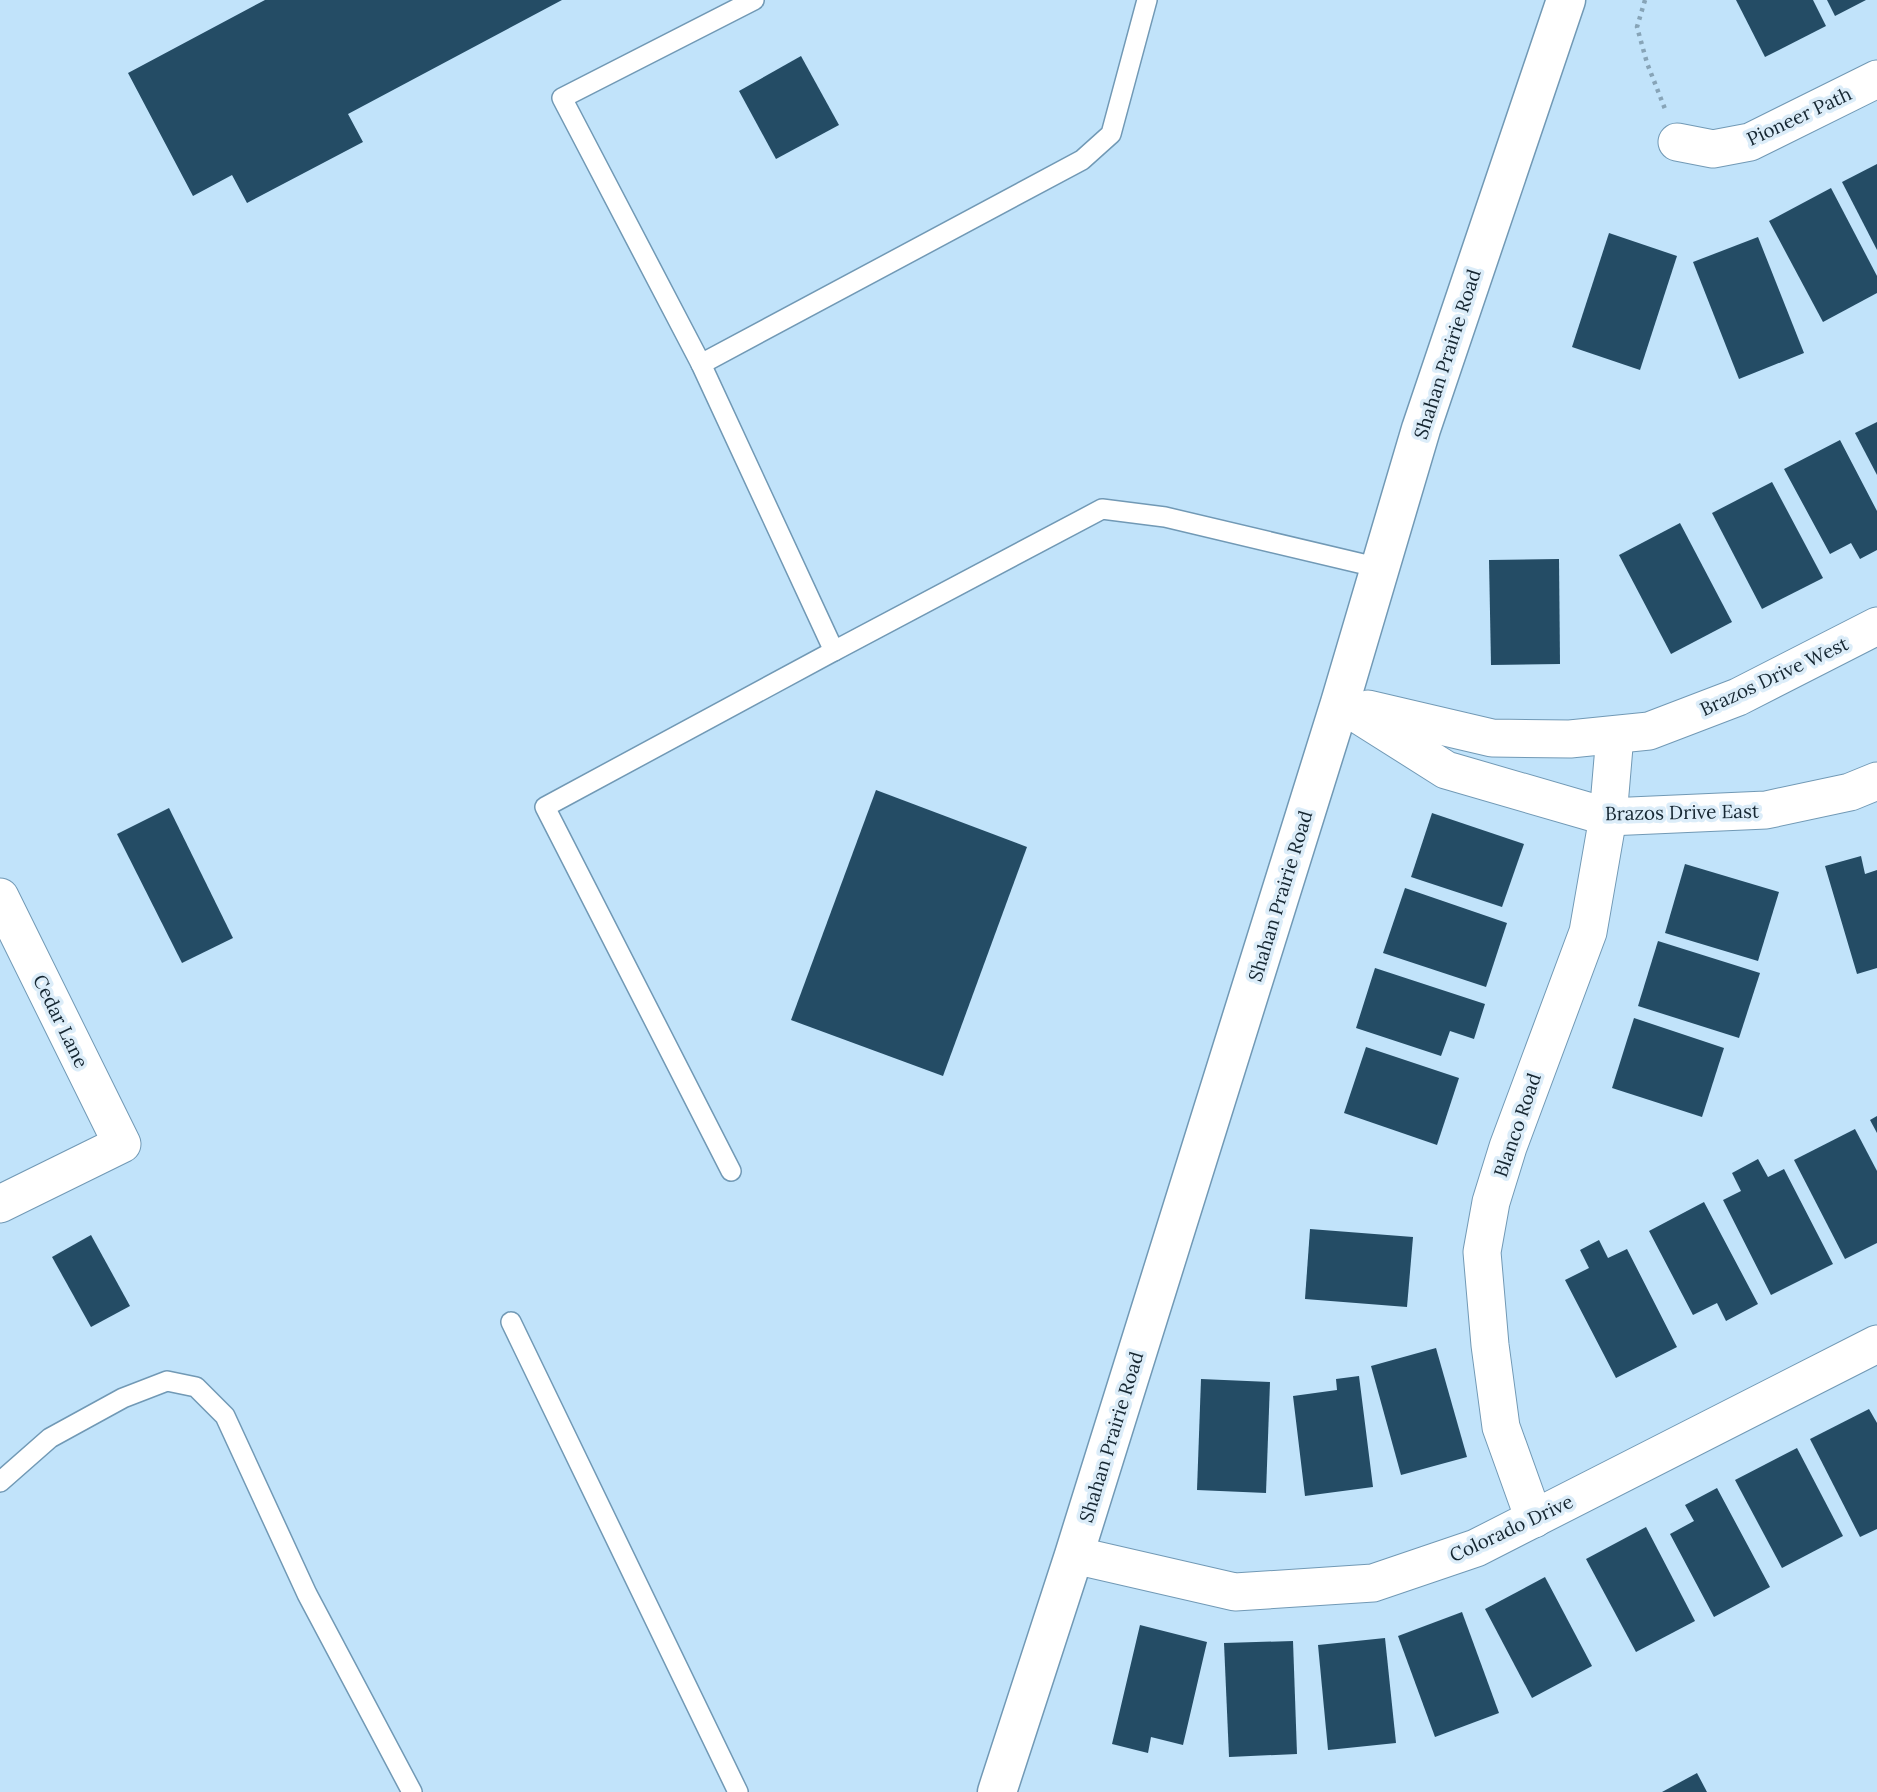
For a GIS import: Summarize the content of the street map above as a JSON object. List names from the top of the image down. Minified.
{"streets":{"street":["Pioneer Path","Shahan Prairie Road","Brazos Drive West","Brazos Drive East","Cedar Lane","Blanco Road","Colorado Drive"]},"crossings":[["Shahan Prairie Road","Brazos Drive West"],["Shahan Prairie Road","Brazos Drive East"],["Shahan Prairie Road","Colorado Drive"],["Brazos Drive West","Brazos Drive East"],["Brazos Drive West","Blanco Road"],["Brazos Drive East","Blanco Road"],["Blanco Road","Colorado Drive"]]}
